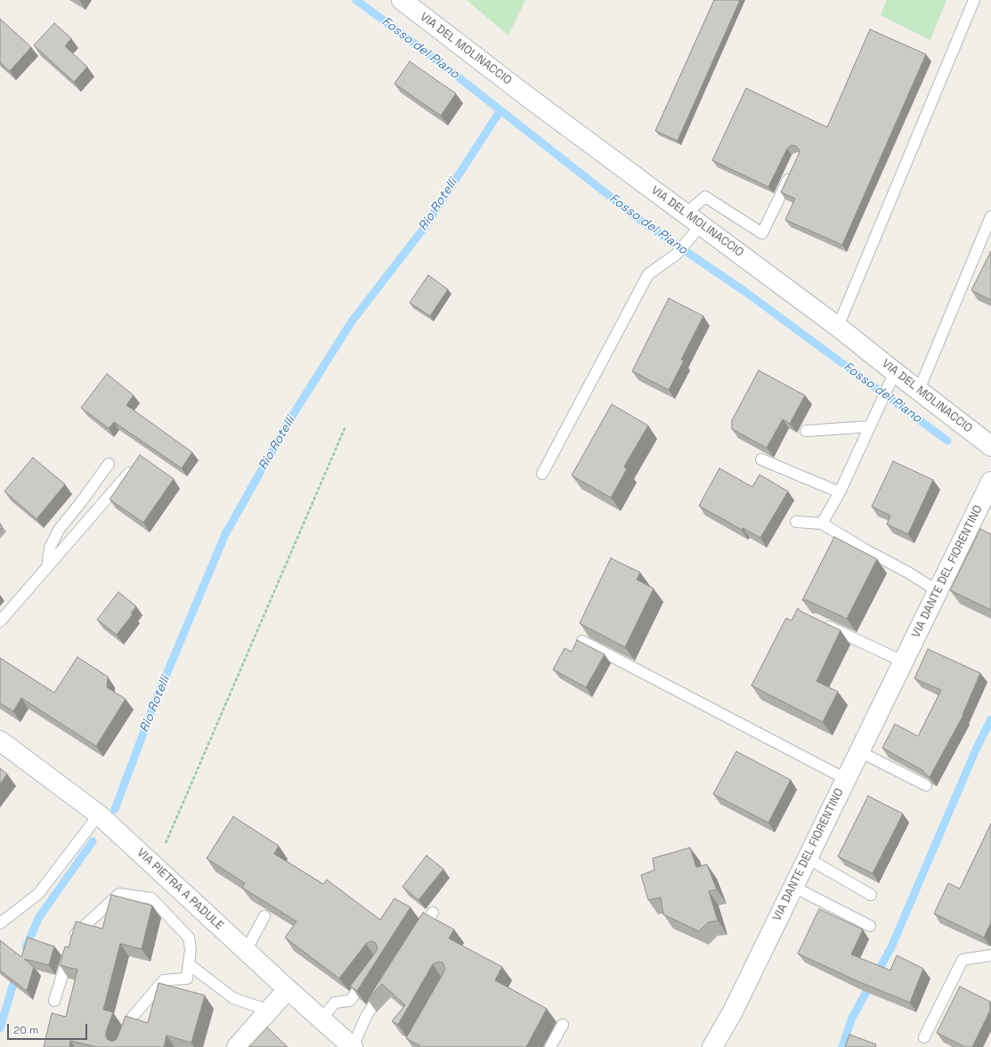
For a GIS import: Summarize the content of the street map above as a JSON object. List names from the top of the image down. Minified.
{"streets":{"street":["VIA DEL MOLINACCIO","VIA DANTE DEL FIORENTINO","VIA PIETRA A PADULE"]},"water":["Fosso del Piano","Rio Rotelli"],"scale_bar":"20 m"}
